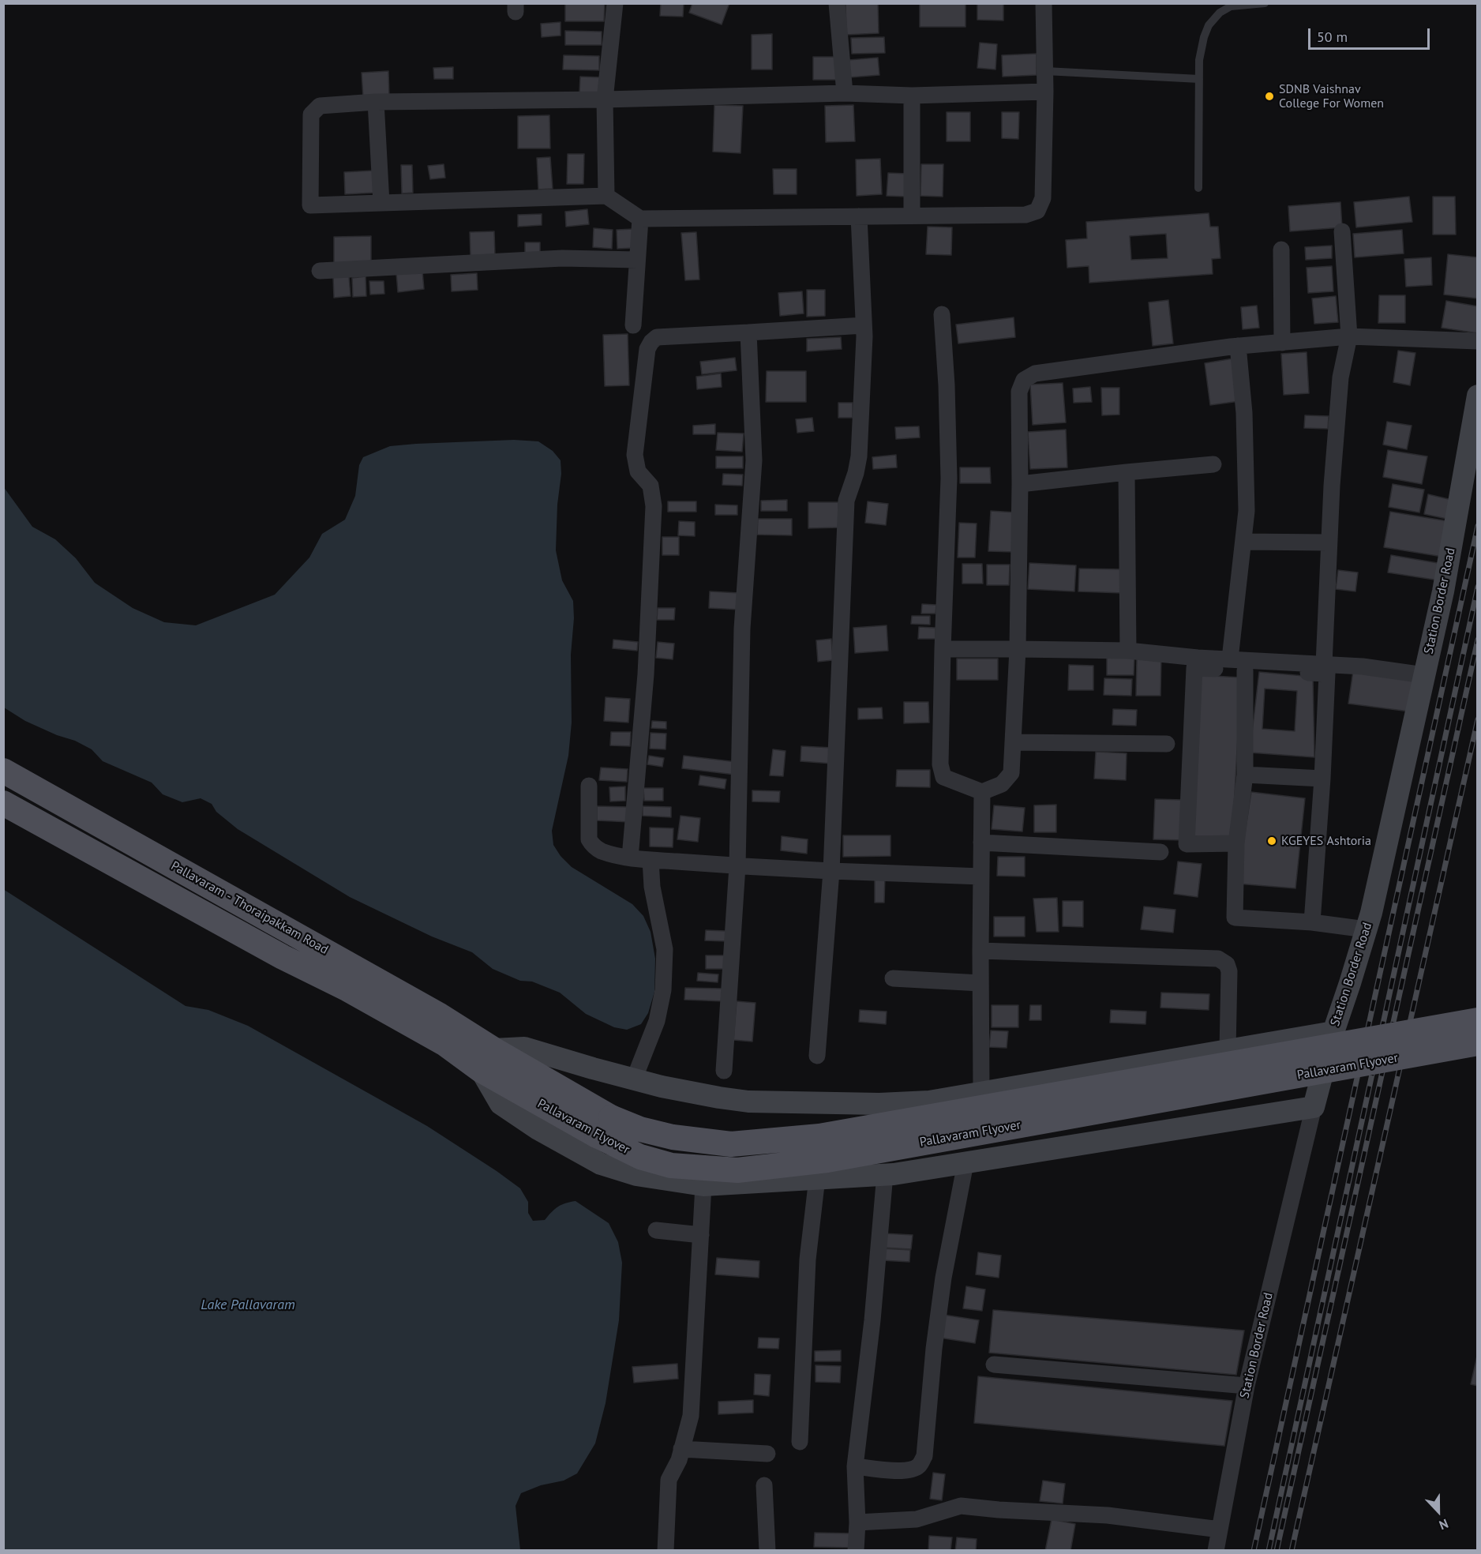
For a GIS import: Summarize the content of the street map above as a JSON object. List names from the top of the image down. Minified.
{"streets":{"main road":["Pallavaram - Thoraipakkam Road","Pallavaram Flyover"],"street":["Station Border Road"]},"crossings":[["Pallavaram - Thoraipakkam Road","Pallavaram Flyover"]],"water":["Lake Pallavaram"],"places":["SDNB Vaishnav College For Women","KGEYES Ashtoria"],"scale_bar":"50 m","north":"bottom"}
